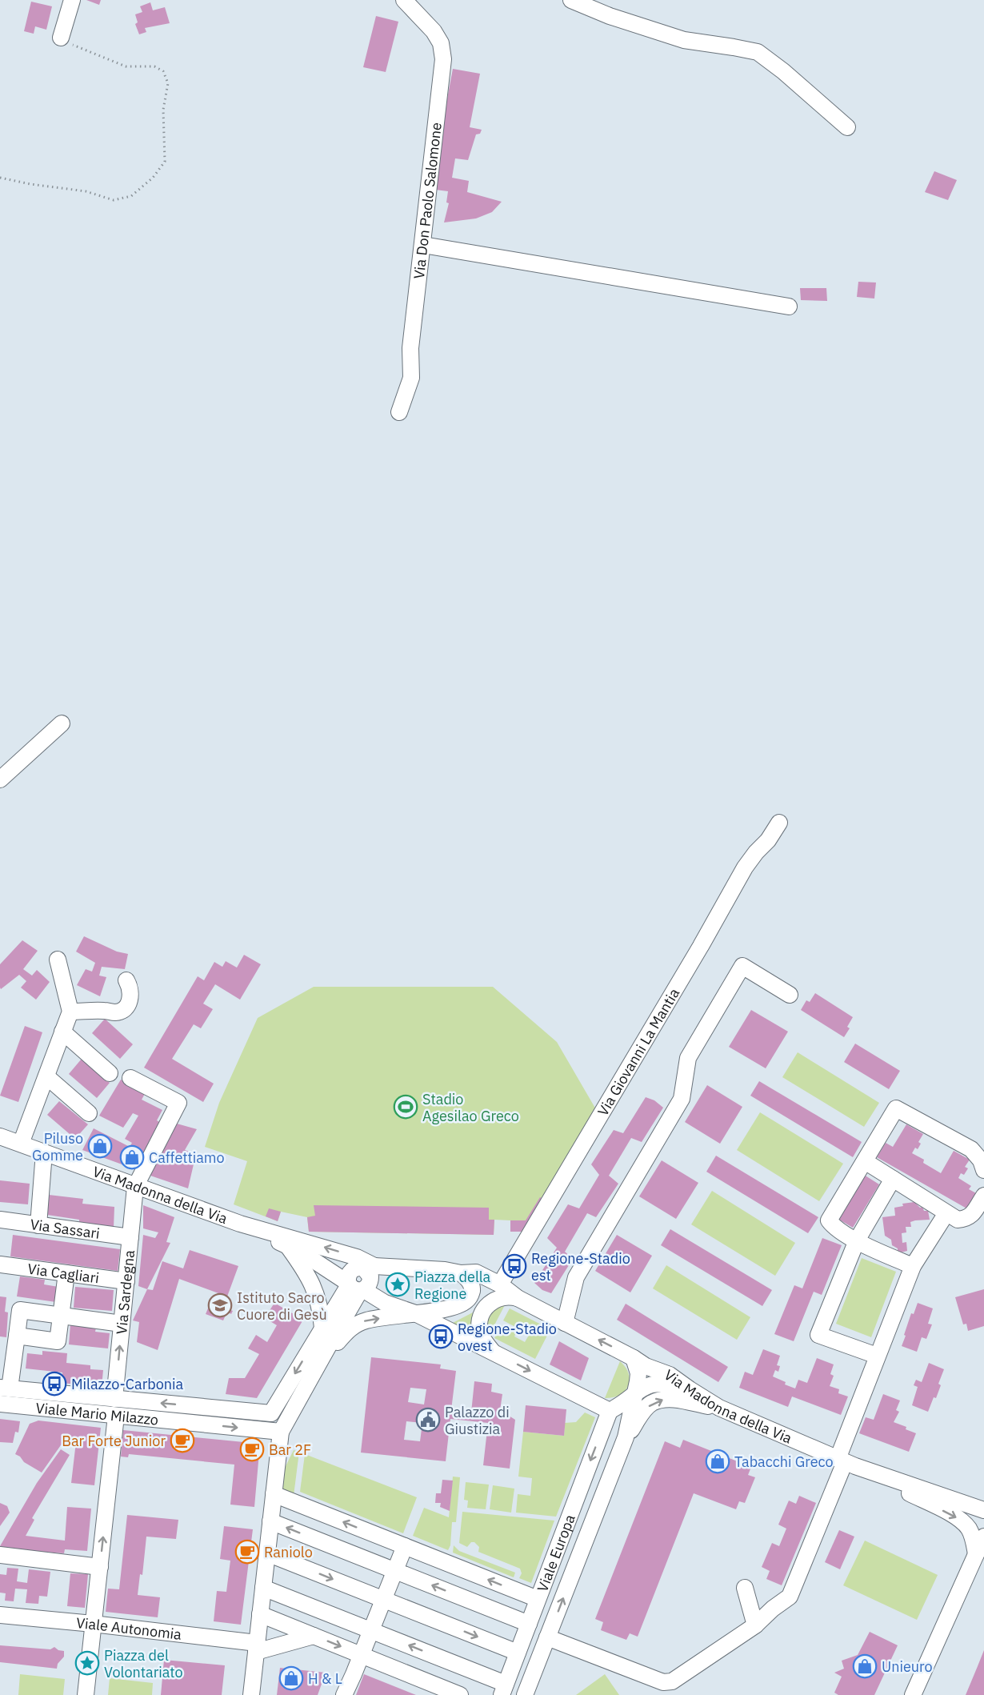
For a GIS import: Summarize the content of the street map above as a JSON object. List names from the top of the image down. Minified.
{"streets":{"street":["Via Don Paolo Salomone","Via Giovanni La Mantia","Via Madonna della Via","Via Sassari","Via Cagliari","Via Sardegna","Viale Mario Milazzo","Viale Europa","Viale Autonomia"]},"crossings":[["Via Giovanni La Mantia","Via Madonna della Via"],["Via Madonna della Via","Via Sardegna"],["Via Sassari","Via Sardegna"],["Via Cagliari","Via Sardegna"],["Via Sardegna","Viale Mario Milazzo"]],"places":{"sports":["Stadio Agesilao Greco"],"shop":["Piluso Gomme","Caffettiamo","Tabacchi Greco","Unieuro","H & L"],"bus stop":["Regione-Stadio est","Regione-Stadio ovest","Milazzo-Carbonia"],"place":["Piazza della Regione","Piazza del Volontariato"],"school or university":["Istituto Sacro Cuore di Gesù"],"public building":["Palazzo di Giustizia"],"cafe":["Bar Forte Junior","Bar 2F","Raniolo"]}}
